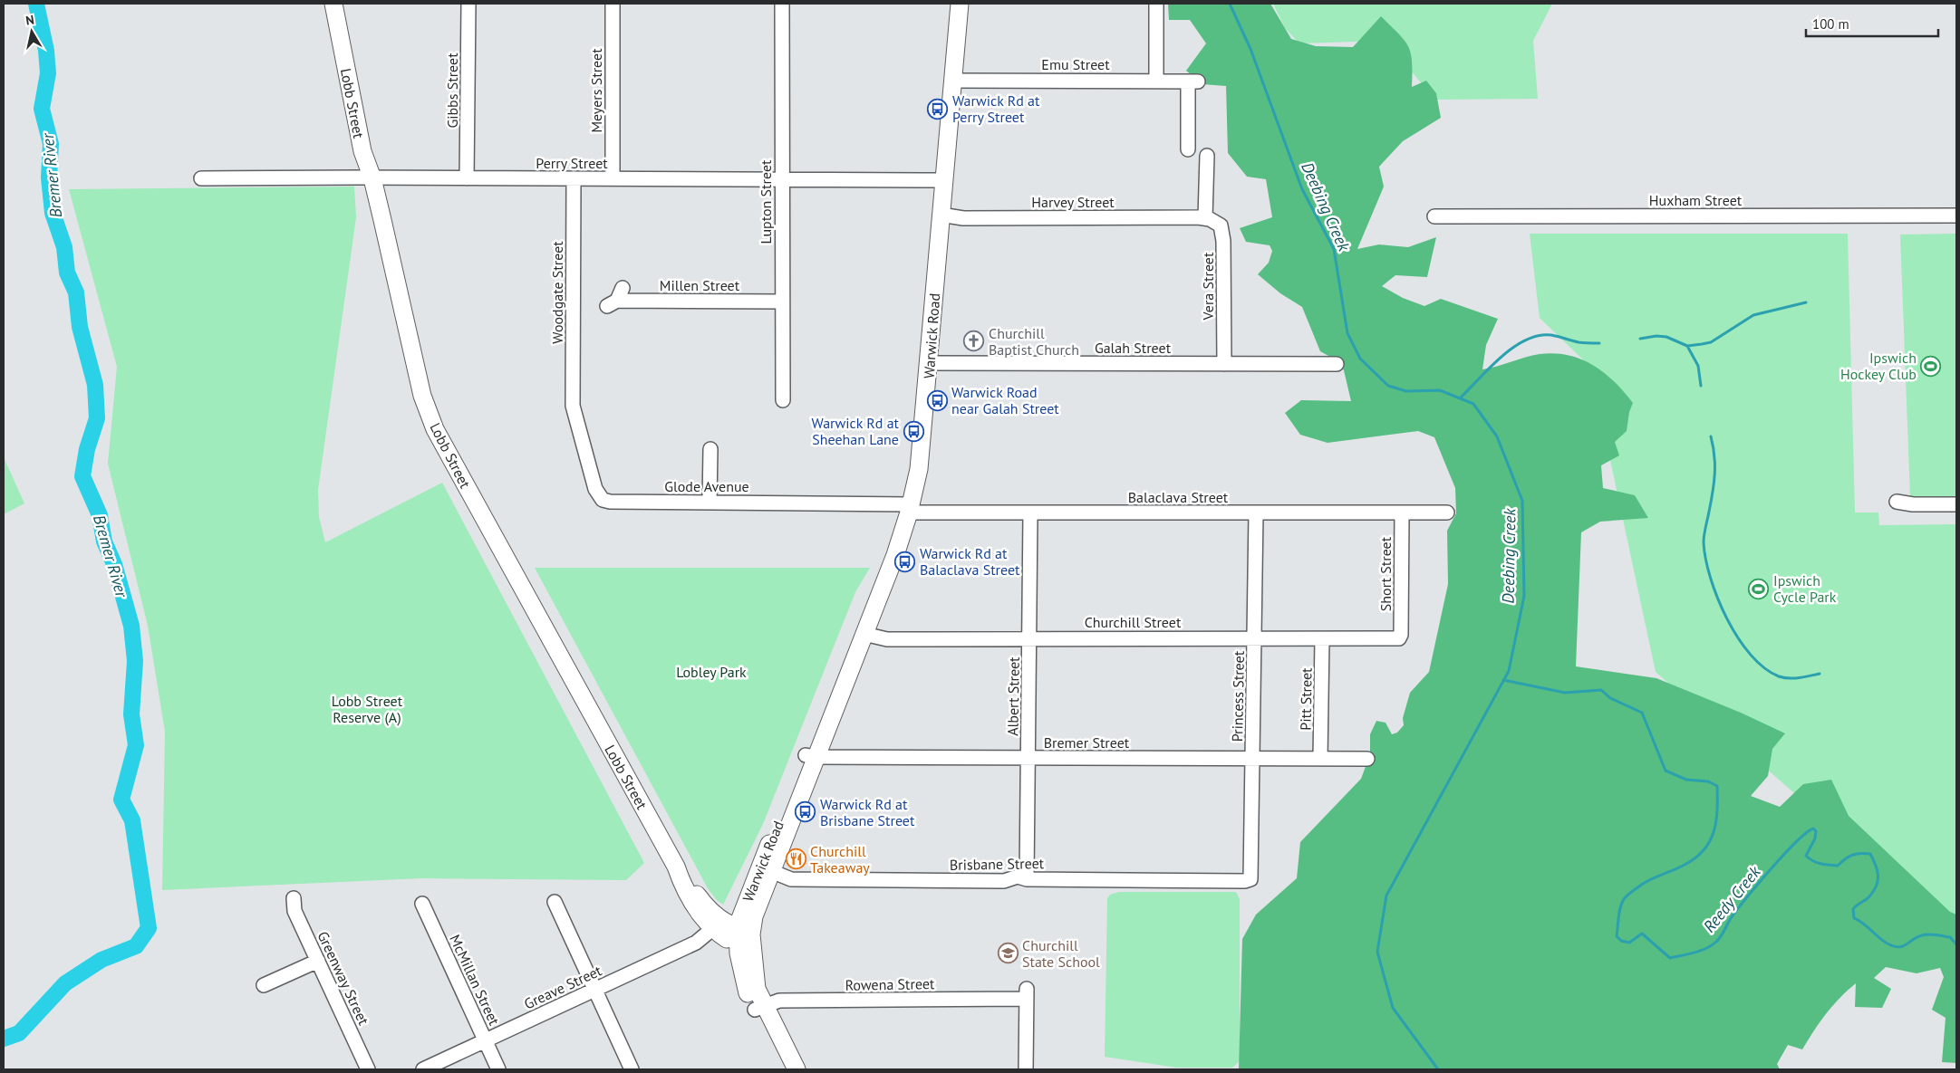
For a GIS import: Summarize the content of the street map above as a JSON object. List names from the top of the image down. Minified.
{"streets":{"main road":["Lobb Street","Warwick Road"],"street":["Emu Street","Gibbs Street","Meyers Street","Perry Street","Huxham Street","Lupton Street","Harvey Street","Millen Street","Vera Street","Woodgate Street","Galah Street","Glode Avenue","Balaclava Street","Short Street","Churchill Street","Albert Street","Princess Street","Pitt Street","Bremer Street","Brisbane Street","Greenway Street","McMillan Street","Rowena Street","Greave Street"]},"crossings":[["Emu Street","Warwick Road"],["Gibbs Street","Perry Street"],["Meyers Street","Perry Street"],["Lobb Street","Perry Street"],["Lobb Street","Warwick Road"],["Lobb Street","Greave Street"],["Perry Street","Lupton Street"],["Perry Street","Woodgate Street"],["Perry Street","Warwick Road"],["Lupton Street","Millen Street"],["Harvey Street","Vera Street"],["Harvey Street","Warwick Road"],["Vera Street","Galah Street"],["Woodgate Street","Glode Avenue"],["Warwick Road","Galah Street"],["Warwick Road","Glode Avenue"],["Warwick Road","Balaclava Street"],["Warwick Road","Churchill Street"],["Warwick Road","Bremer Street"],["Warwick Road","Brisbane Street"],["Warwick Road","Rowena Street"],["Glode Avenue","Balaclava Street"],["Balaclava Street","Short Street"],["Balaclava Street","Albert Street"],["Balaclava Street","Princess Street"],["Short Street","Churchill Street"],["Churchill Street","Albert Street"],["Churchill Street","Princess Street"],["Churchill Street","Pitt Street"],["Albert Street","Bremer Street"],["Albert Street","Brisbane Street"],["Princess Street","Bremer Street"],["Princess Street","Brisbane Street"],["Pitt Street","Bremer Street"],["McMillan Street","Greave Street"]],"water":["Bremer River","Deebing Creek","Reedy Creek"],"parks":["Lobley Park","Lobb Street Reserve (A)"],"places":{"bus stop":["Warwick Rd at Perry Street","Warwick Road near Galah Street","Warwick Rd at Sheehan Lane","Warwick Rd at Balaclava Street","Warwick Rd at Brisbane Street"],"church":["Churchill Baptist Church"],"sports":["Ipswich Hockey Club","Ipswich Cycle Park"],"restaurant":["Churchill Takeaway"],"school or university":["Churchill State School"]},"scale_bar":"100 m","north":"top"}
